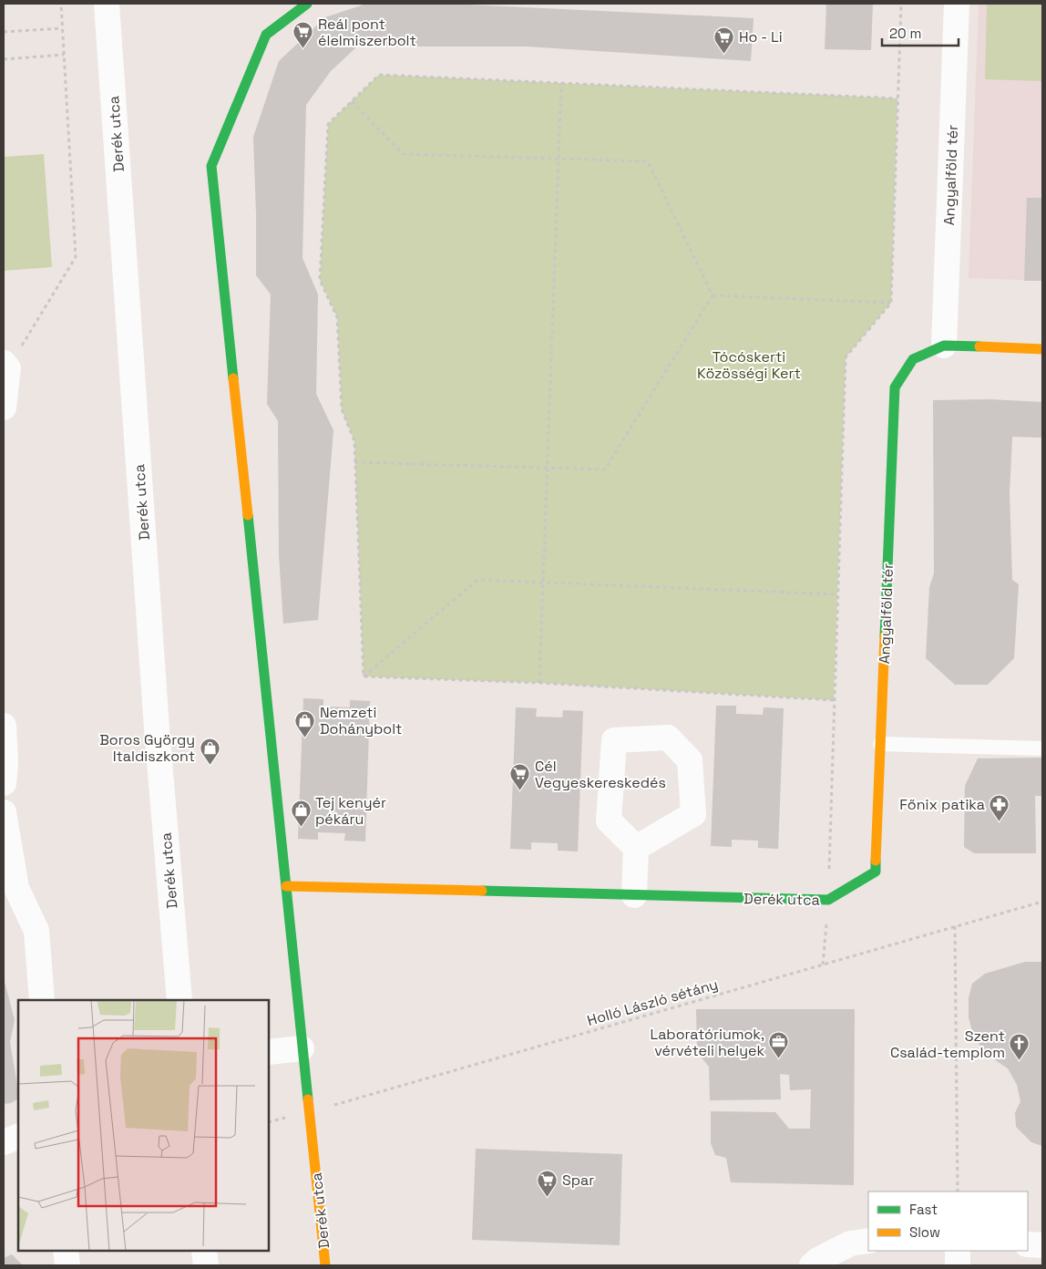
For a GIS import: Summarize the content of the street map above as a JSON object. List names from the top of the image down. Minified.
{"streets":{"street":["Derék utca","Angyalföld tér"],"path":["Holló László sétány"]},"crossings":[["Derék utca","Angyalföld tér"],["Derék utca","Holló László sétány"]],"parks":["Tócóskerti Közösségi Kert"],"places":{"supermarket":["Reál pont élelmiszerbolt","Ho - Li","Cél Vegyeskereskedés","Spar"],"shop":["Nemzeti Dohánybolt","Boros György Italdiszkont","Tej kenyér pékáru"],"pharmacy":["Főnix patika"],"office":["Laboratóriumok, vérvételi helyek"],"church":["Szent Család-templom"]},"legend":["Fast","Slow"],"scale_bar":"20 m"}
